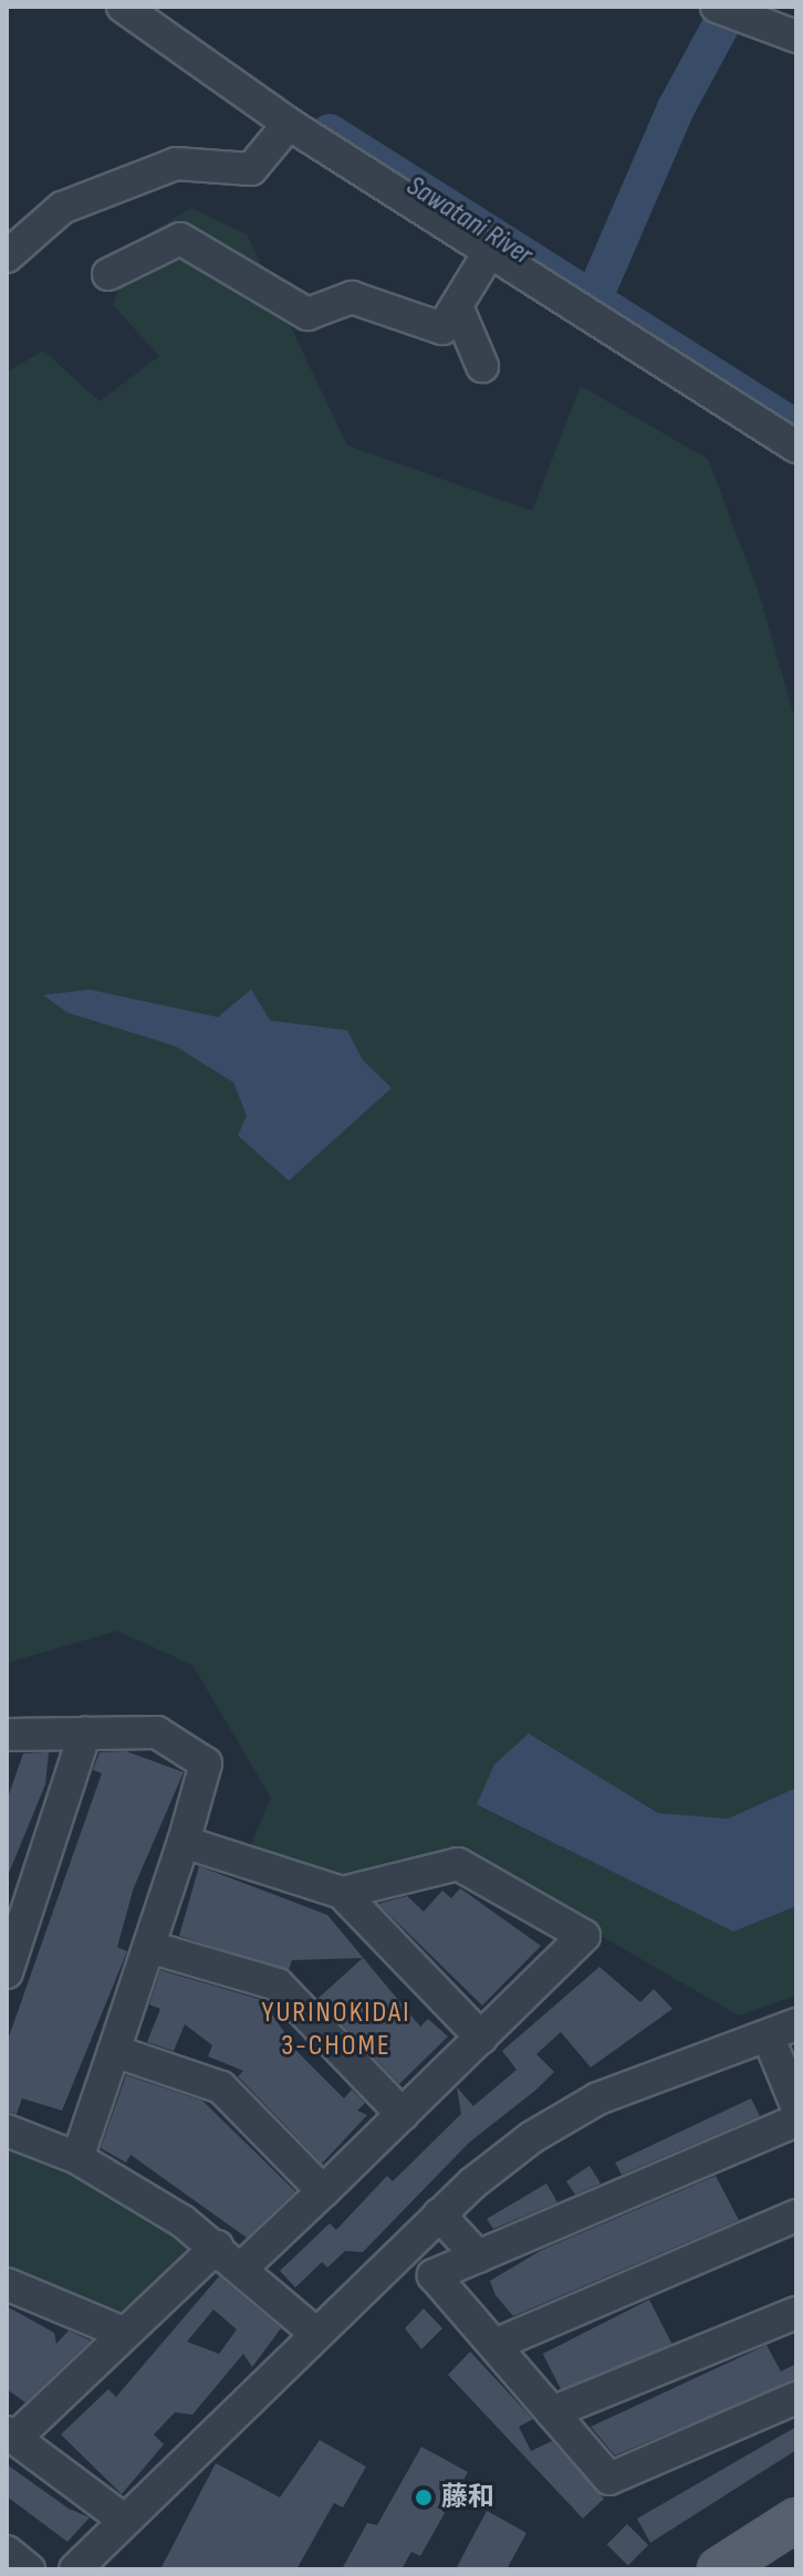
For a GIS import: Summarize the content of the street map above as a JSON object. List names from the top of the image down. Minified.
{"districts":["YURINOKIDAI 3-CHOME"],"water":["Sawatani River"],"places":["藤和"]}
